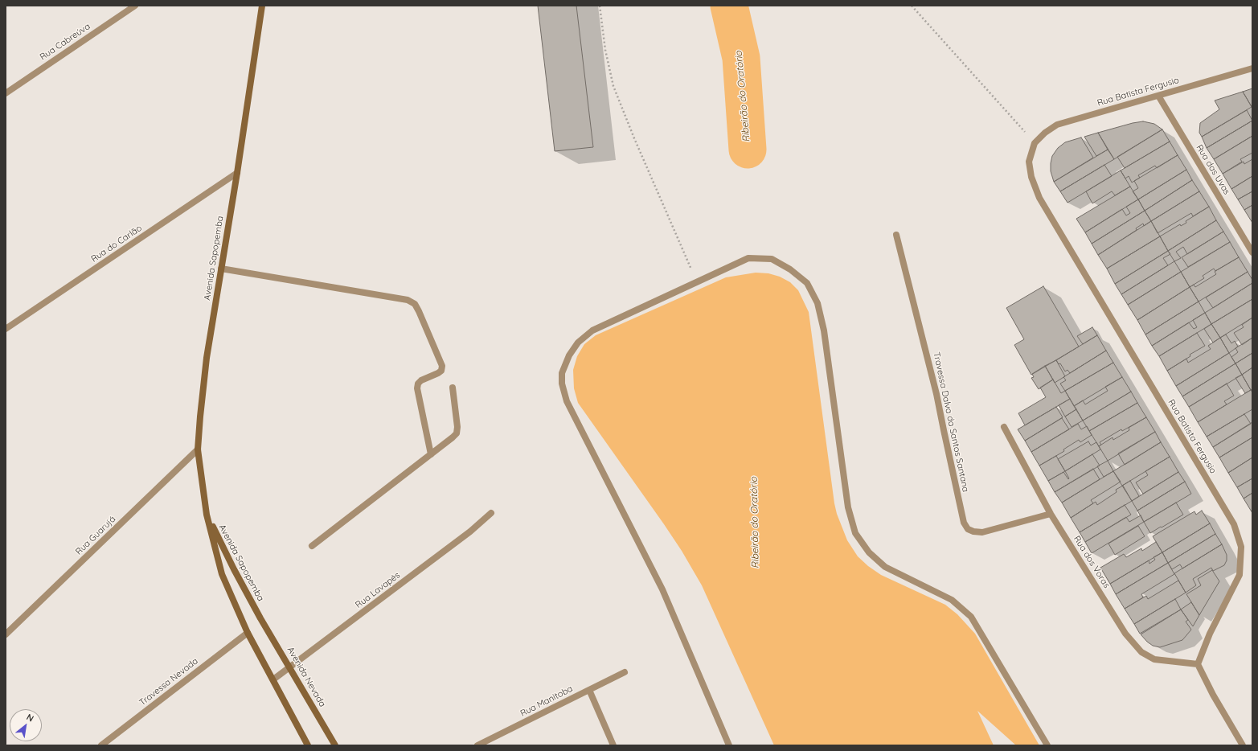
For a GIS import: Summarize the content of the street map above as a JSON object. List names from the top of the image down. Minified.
{"streets":{"main road":["Avenida Sapopemba","Avenida Nevada"],"street":["Rua Cabreúva","Rua Batista Fergusio","Rua das Uvas","Rua do Carlão","Travessa Dalva da Santos Santana","Rua Guarujá","Rua dos Voras","Rua Lavapés","Travessa Nevada","Rua Manitoba"]},"crossings":[["Rua Batista Fergusio","Rua das Uvas"],["Rua Batista Fergusio","Rua dos Voras"],["Rua do Carlão","Avenida Sapopemba"],["Avenida Sapopemba","Rua Guarujá"],["Avenida Sapopemba","Avenida Nevada"],["Avenida Sapopemba","Travessa Nevada"],["Travessa Dalva da Santos Santana","Rua dos Voras"],["Rua Lavapés","Avenida Nevada"]],"water":["Ribeirão do Oratório"],"north":"top right"}
